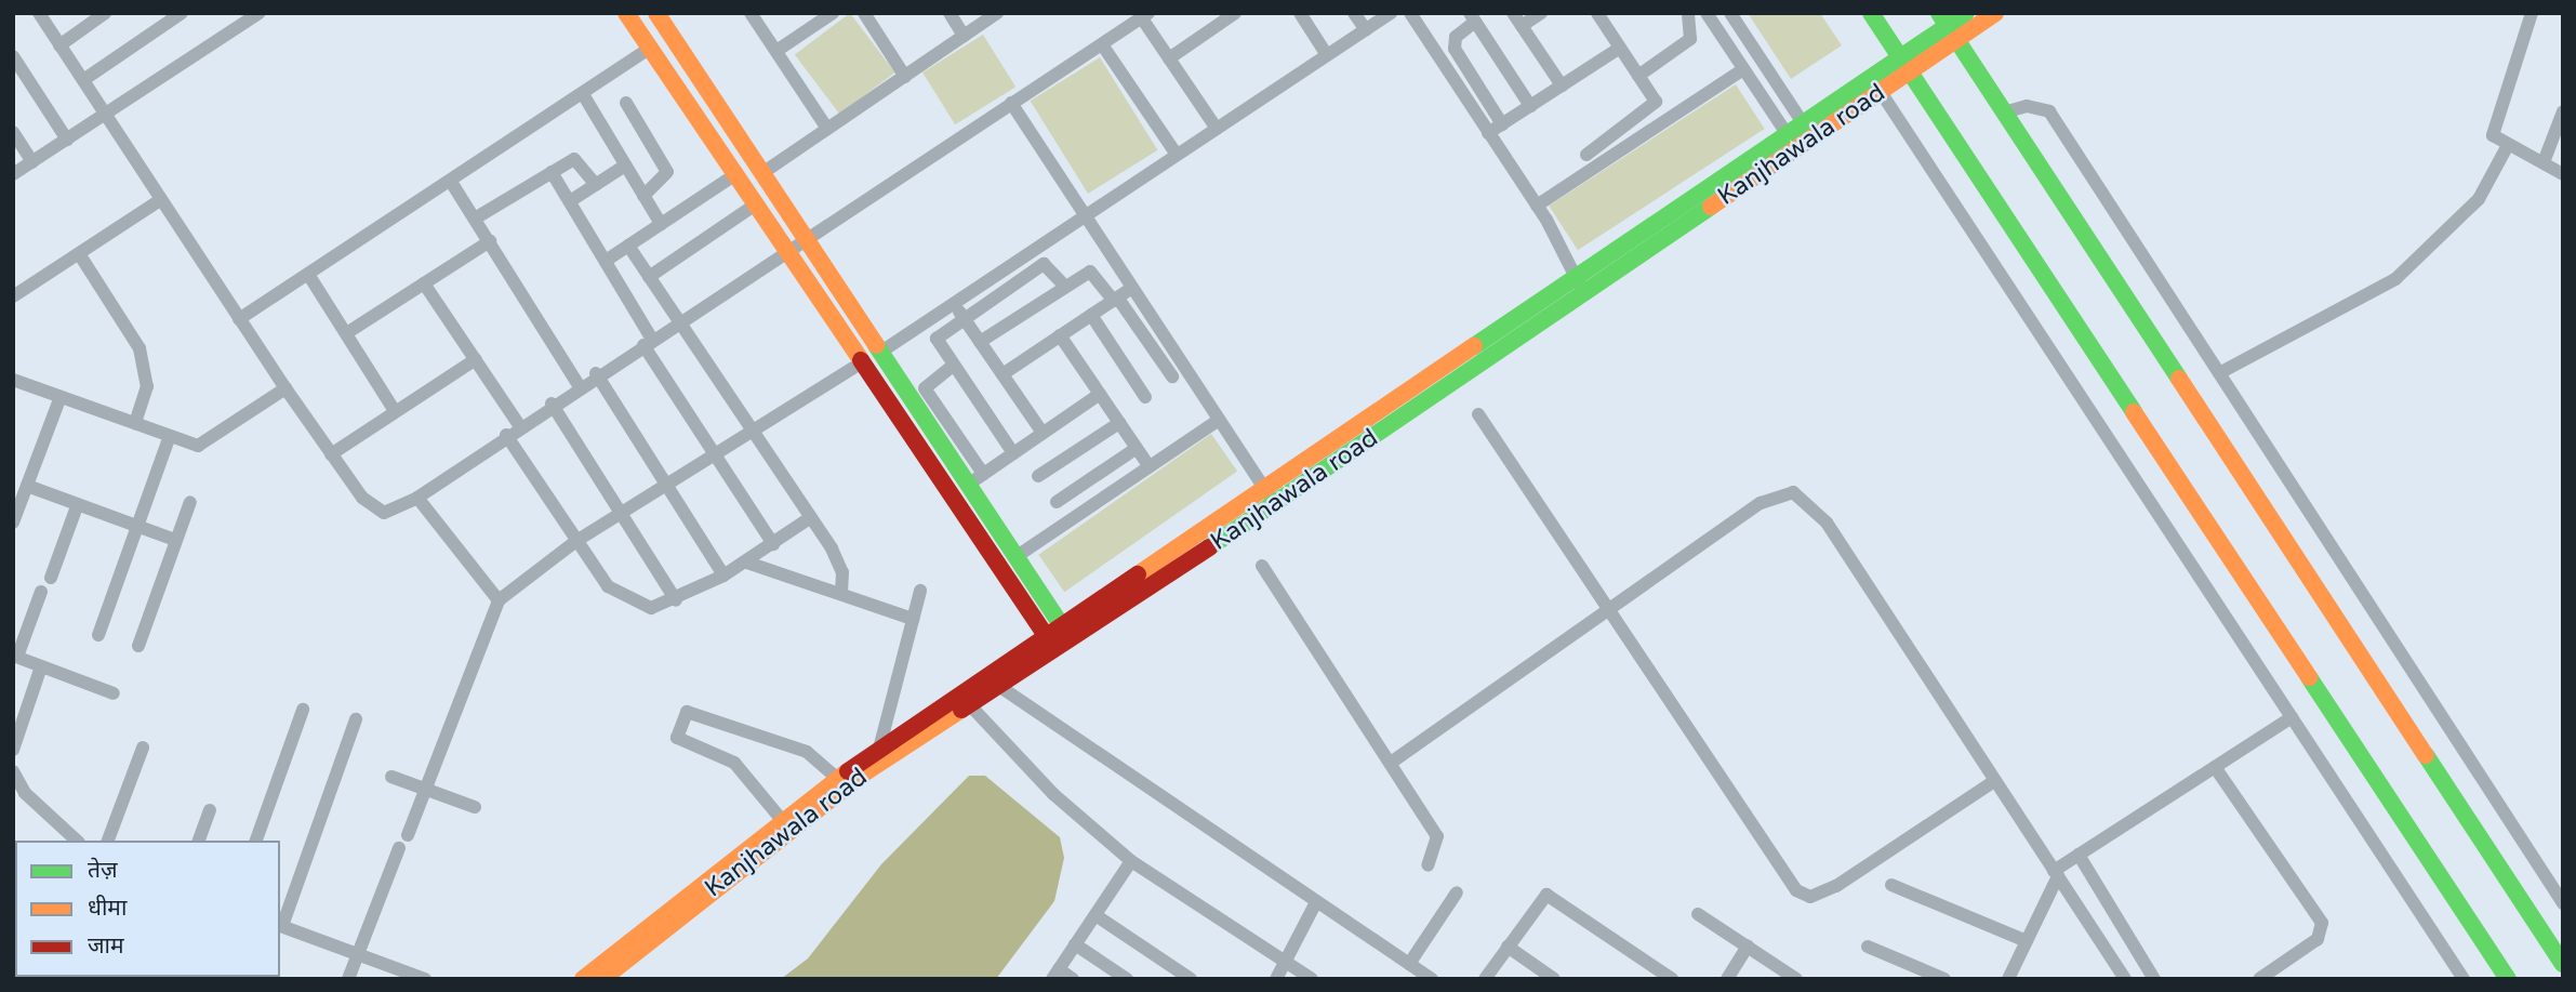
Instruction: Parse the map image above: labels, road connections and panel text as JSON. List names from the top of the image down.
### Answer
{
  "streets": {
    "street": ["Kanjhawala road"]
  },
  "legend": ["तेज़", "धीमा", "जाम"]
}
